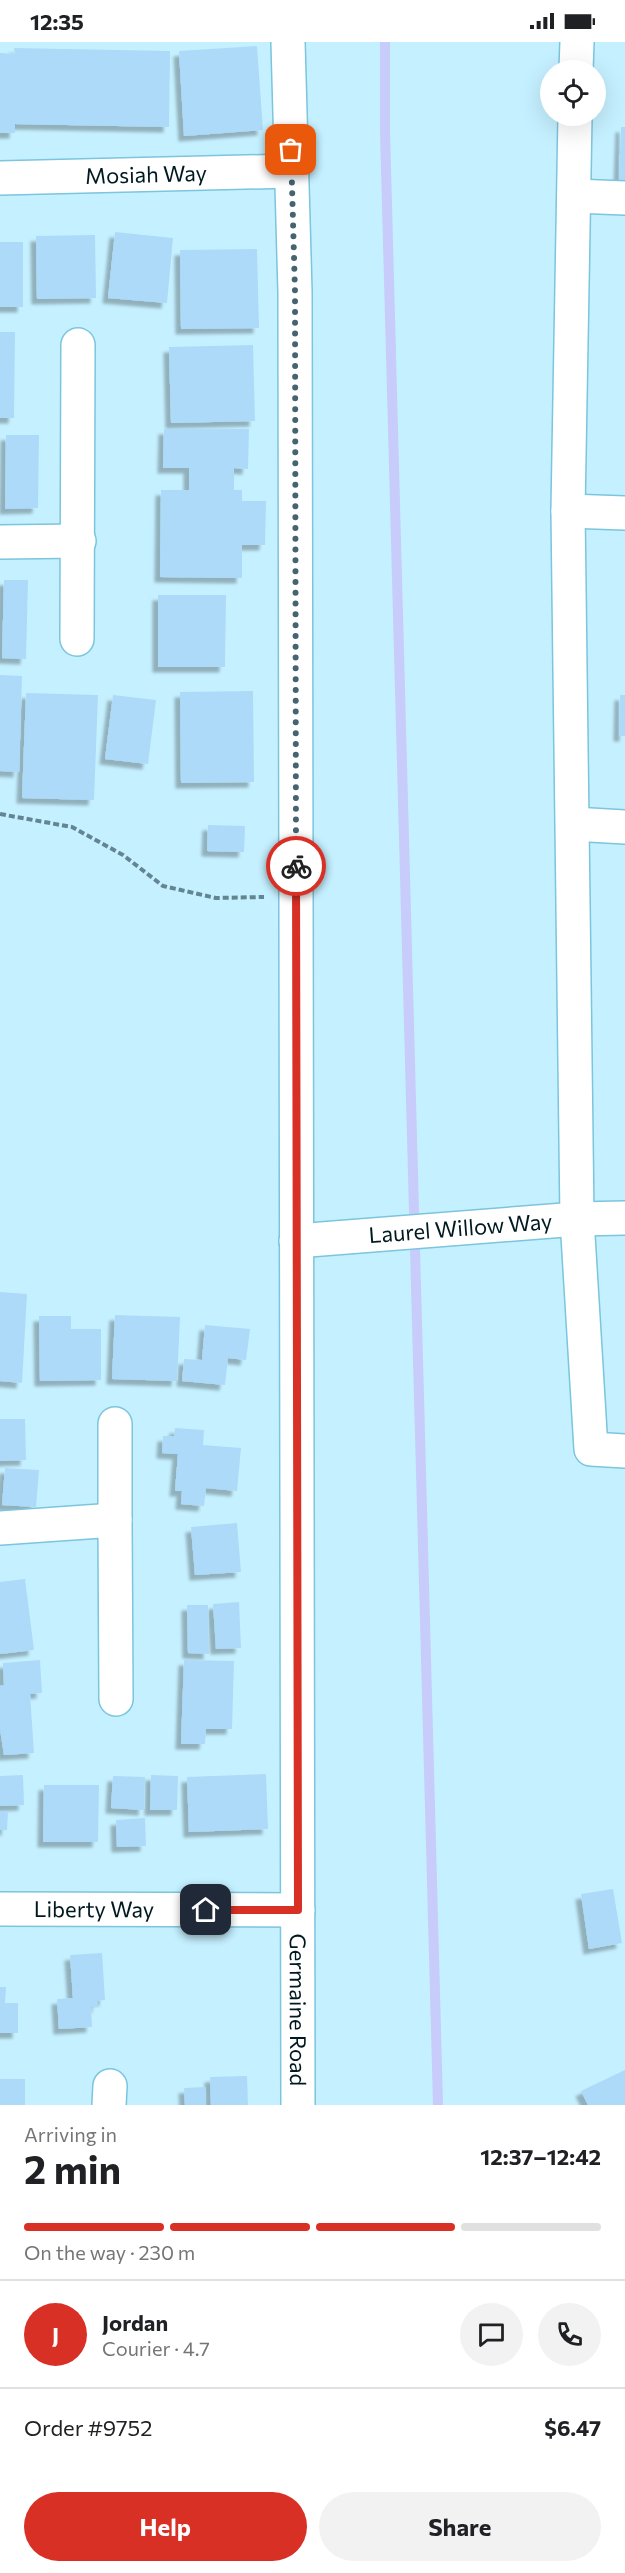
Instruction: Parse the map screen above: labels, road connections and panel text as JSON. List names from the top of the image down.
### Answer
{
  "streets": {
    "street": [
      "Mosiah Way",
      "Laurel Willow Way",
      "Liberty Way",
      "Germaine Road"
    ]
  },
  "crossings": [
    ["Mosiah Way", "Germaine Road"],
    ["Laurel Willow Way", "Germaine Road"],
    ["Liberty Way", "Germaine Road"]
  ],
  "page": {
    "status": "12:35",
    "heading": ["2 min", "Arriving in", "12:37–12:42"],
    "panel": [
      "Jordan",
      "Courier · 4.7",
      "Order #9752",
      "$6.47"
    ],
    "bar": "On the way · 230 m",
    "round": "J",
    "buttons": ["Help", "Share"]
  }
}
